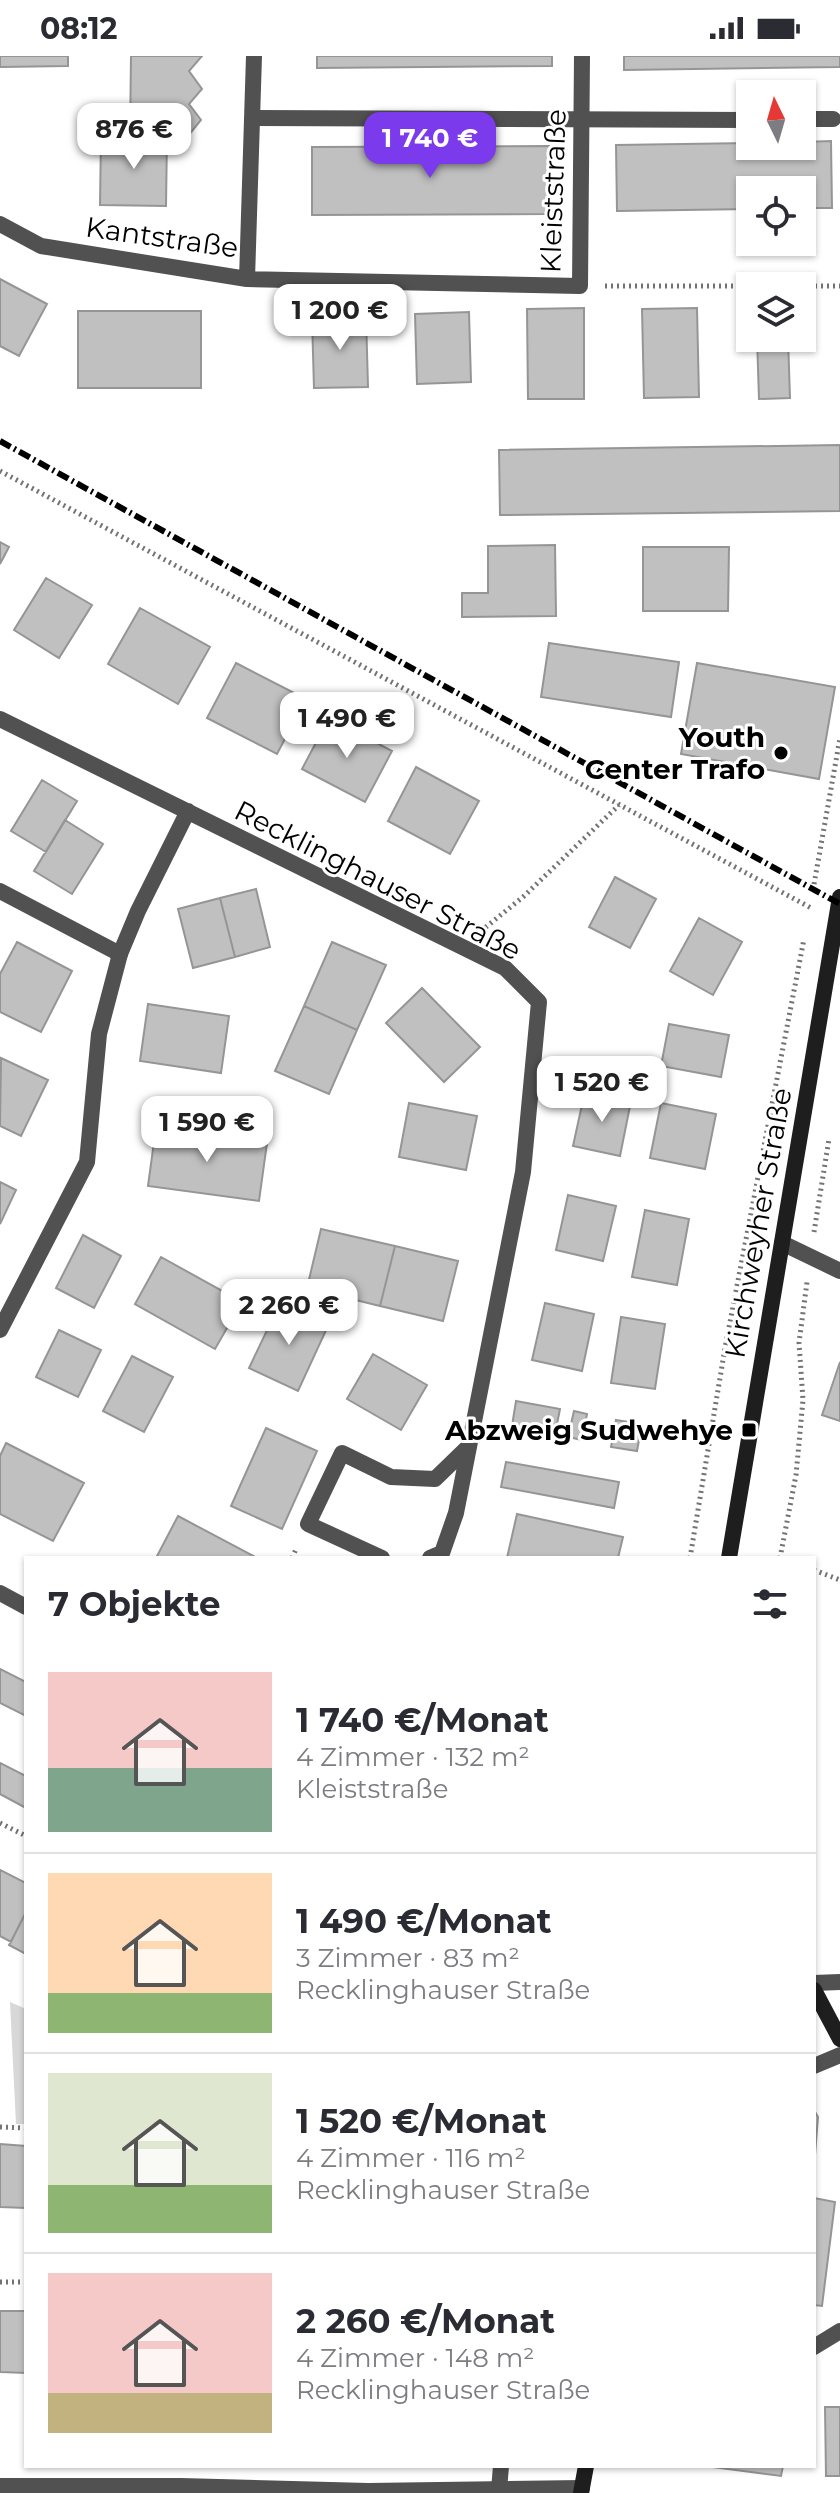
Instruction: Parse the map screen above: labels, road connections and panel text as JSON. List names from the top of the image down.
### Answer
{
  "streets": {
    "main road": ["Kirchweyher Straße"],
    "street": ["Kleiststraße", "Kantstraße", "Recklinghauser Straße"]
  },
  "crossings": [
    ["Kleiststraße", "Kantstraße"]
  ],
  "places": {
    "other": ["Youth Center Trafo"],
    "transit": ["Abzweig Sudwehye"]
  },
  "north": "top",
  "page": {
    "status": "08:12",
    "price": [
      "876 €",
      "1 740 €",
      "1 200 €",
      "1 490 €",
      "1 520 €",
      "1 590 €",
      "2 260 €"
    ],
    "heading": "7 Objekte",
    "list": [
      {
        "name": "1 740 €/Monat",
        "note": "4 Zimmer · 132 m² · Kleiststraße"
      },
      {
        "name": "1 490 €/Monat",
        "note": "3 Zimmer · 83 m² · Recklinghauser Straße"
      },
      {
        "name": "1 520 €/Monat",
        "note": "4 Zimmer · 116 m² · Recklinghauser Straße"
      },
      {
        "name": "2 260 €/Monat",
        "note": "4 Zimmer · 148 m² · Recklinghauser Straße"
      }
    ]
  }
}
